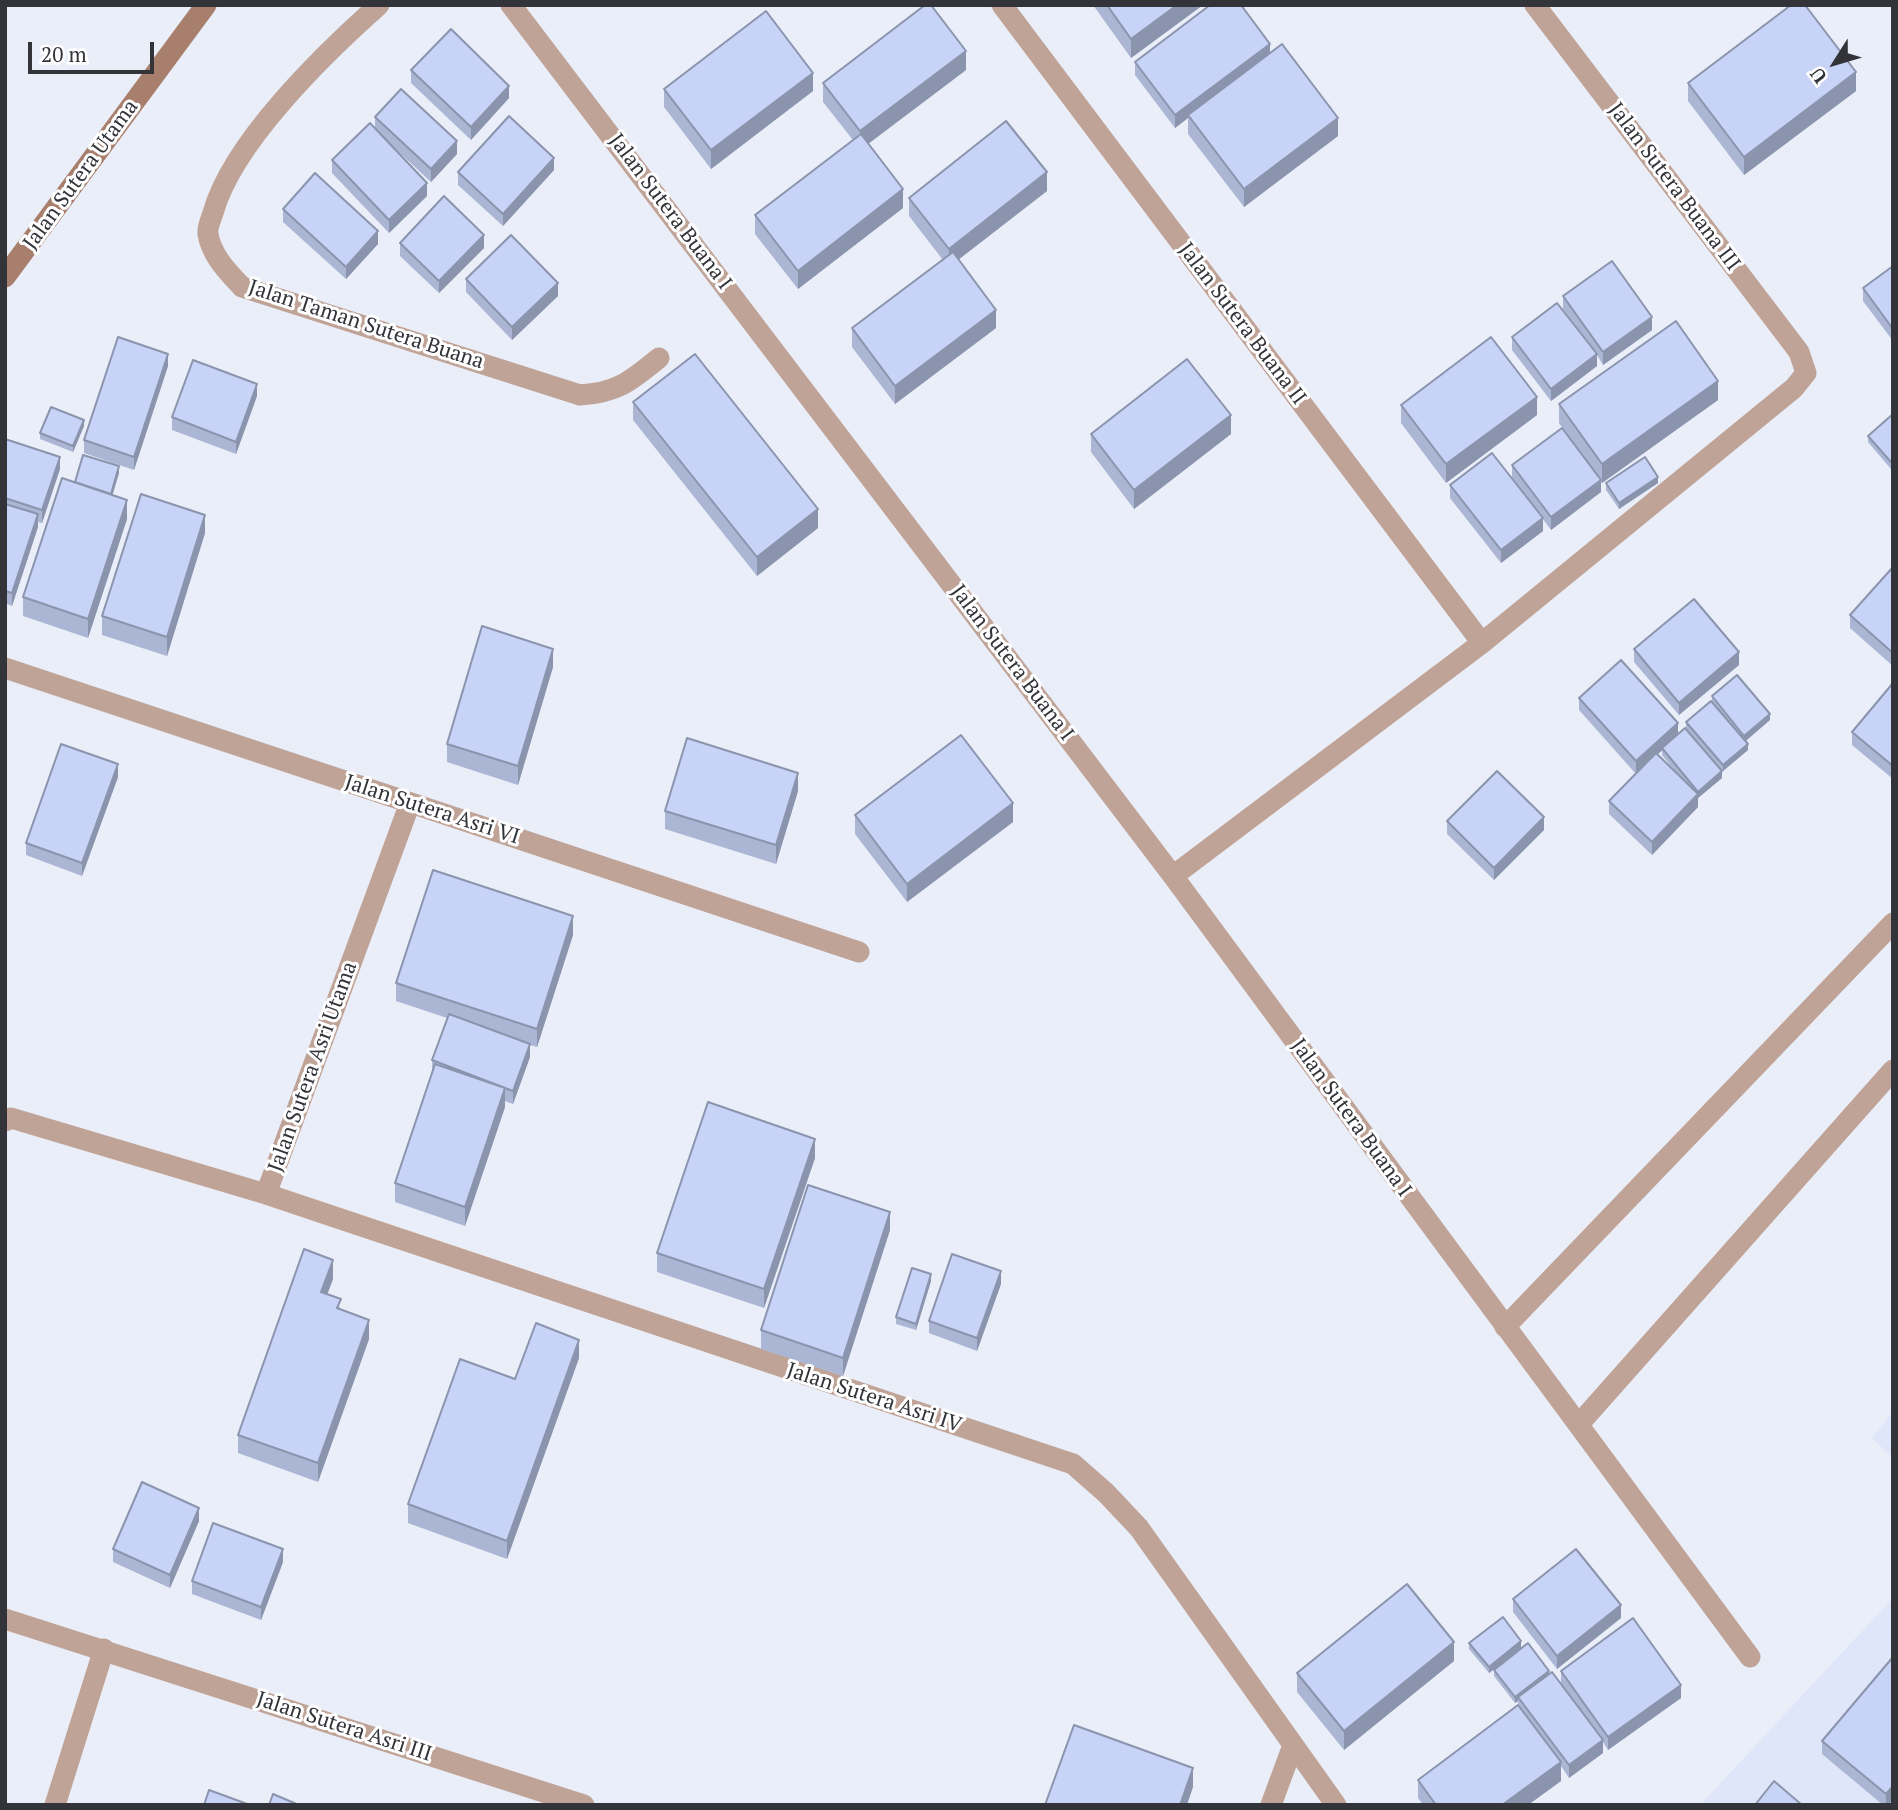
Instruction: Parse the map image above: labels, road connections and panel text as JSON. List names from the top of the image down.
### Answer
{
  "streets": {
    "street": [
      "Jalan Sutera Utama",
      "Jalan Sutera Buana III",
      "Jalan Sutera Buana I",
      "Jalan Sutera Buana II",
      "Jalan Taman Sutera Buana",
      "Jalan Sutera Asri VI",
      "Jalan Sutera Asri Utama",
      "Jalan Sutera Asri IV",
      "Jalan Sutera Asri III"
    ]
  },
  "crossings": [
    ["Jalan Sutera Buana III", "Jalan Sutera Buana II"],
    ["Jalan Sutera Asri VI", "Jalan Sutera Asri Utama"],
    ["Jalan Sutera Asri Utama", "Jalan Sutera Asri IV"]
  ],
  "scale_bar": "20 m",
  "north": "bottom left"
}
